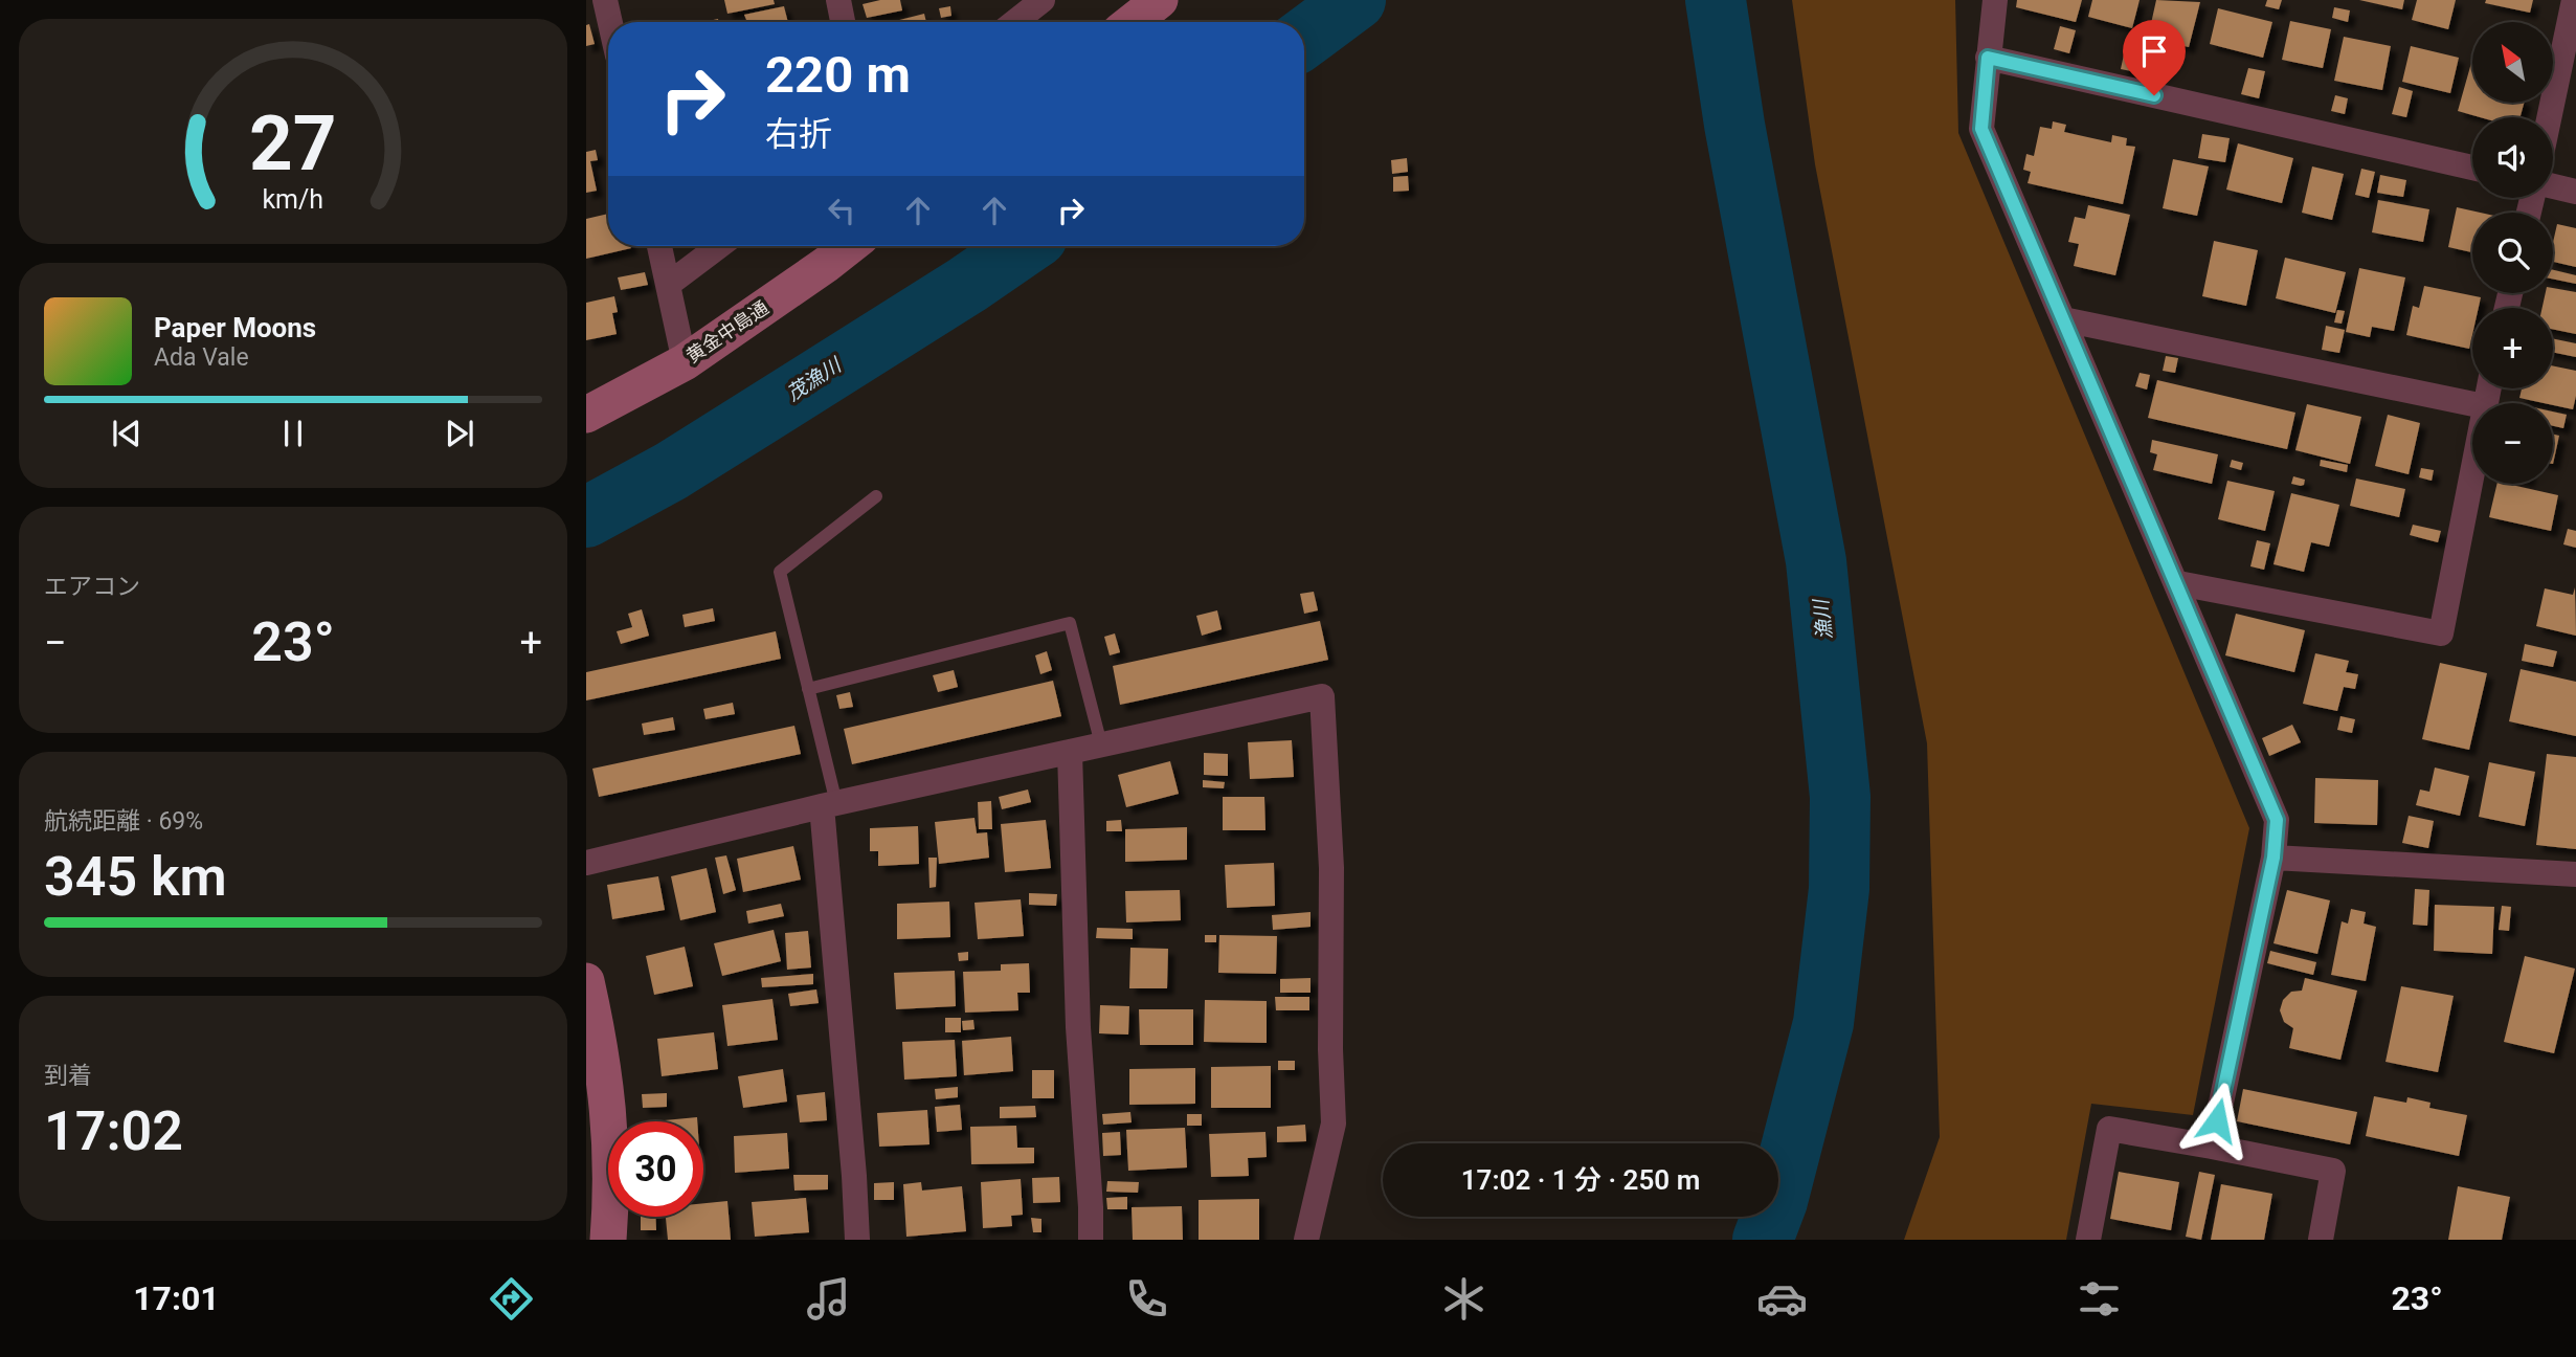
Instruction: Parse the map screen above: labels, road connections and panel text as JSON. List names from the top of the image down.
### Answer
{
  "streets": {
    "street": ["黄金中島通"]
  },
  "water": ["茂漁川", "漁川"],
  "north": "top left",
  "page": {
    "map_buttons": ["+", "−"],
    "turn": ["220 m", "右折"],
    "song": ["Paper Moons", "Ada Vale"],
    "tile": [
      "エアコン",
      ["航続距離 · 69%", "345 km"],
      ["到着", "17:02"]
    ],
    "heat": ["−", "23°", "+"],
    "limit": "30",
    "trip": "17:02 · 1 分 · 250 m",
    "tabs": ["17:01", "23°"],
    "gauge": ["27", "km/h"]
  }
}
